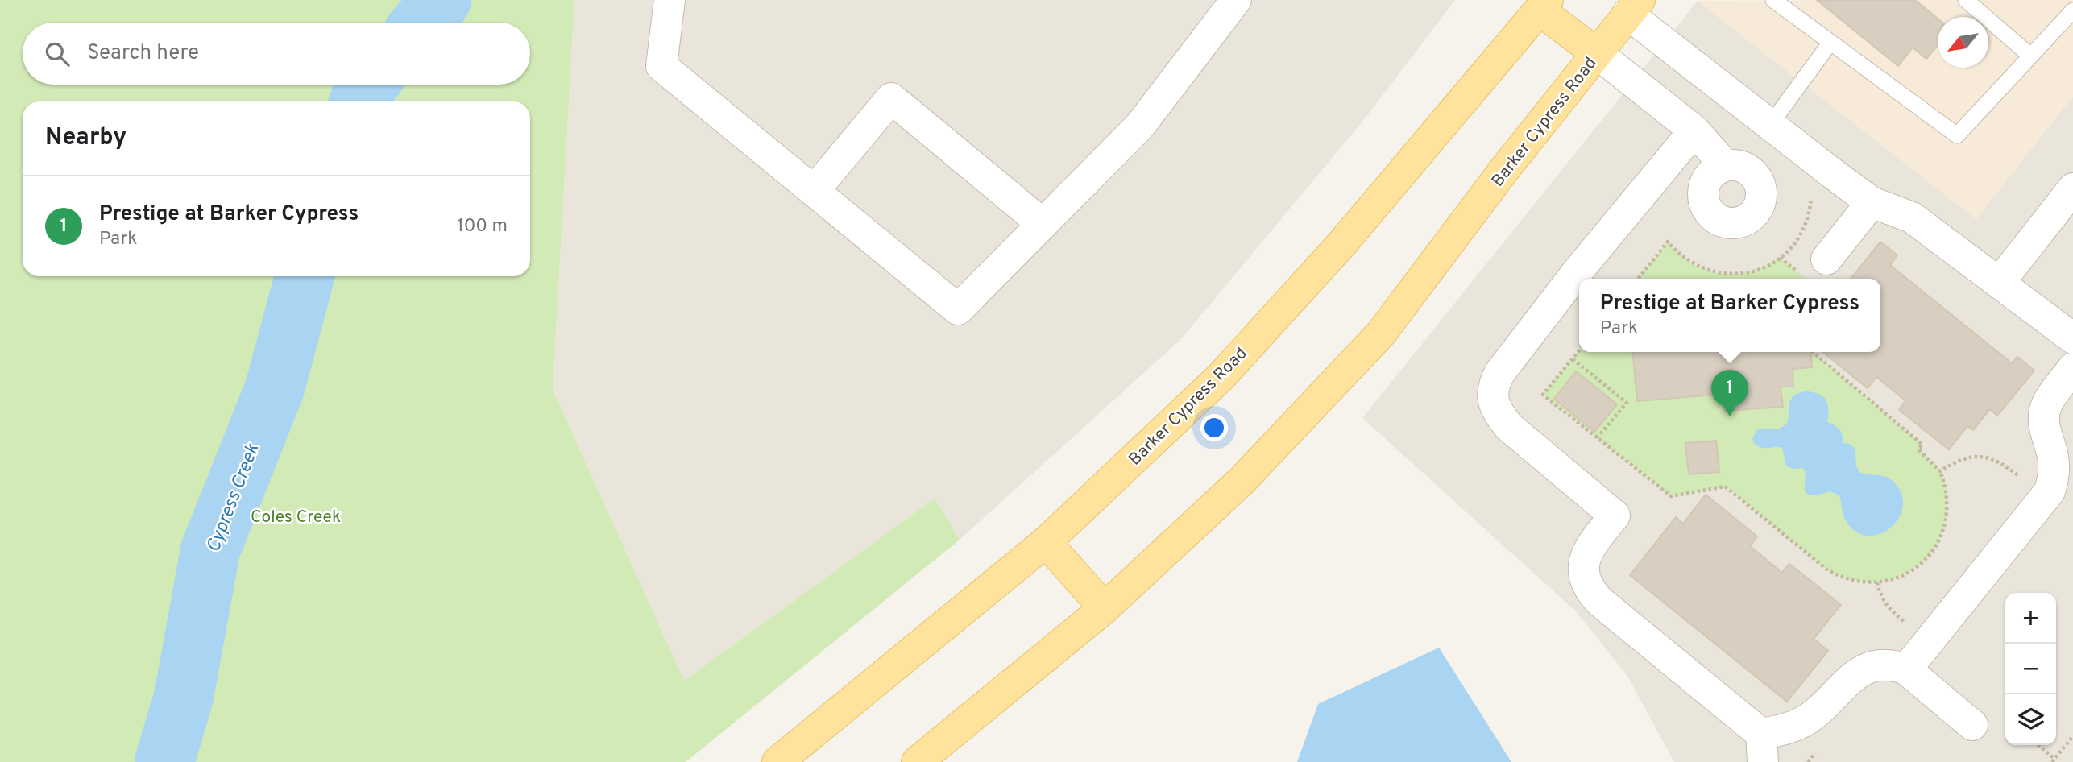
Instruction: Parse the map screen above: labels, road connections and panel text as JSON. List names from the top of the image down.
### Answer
{
  "streets": {
    "main road": ["Barker Cypress Road"]
  },
  "water": ["Cypress Creek"],
  "parks": ["Coles Creek"],
  "north": "bottom left",
  "page": {
    "search": "Search here",
    "heading": "Nearby",
    "list": [
      {
        "mark": "1",
        "name": "Prestige at Barker Cypress",
        "note": "Park",
        "value": "100 m"
      }
    ],
    "popup": ["Prestige at Barker Cypress", "Park"],
    "pins": "1",
    "map_buttons": ["+", "−"]
  }
}
